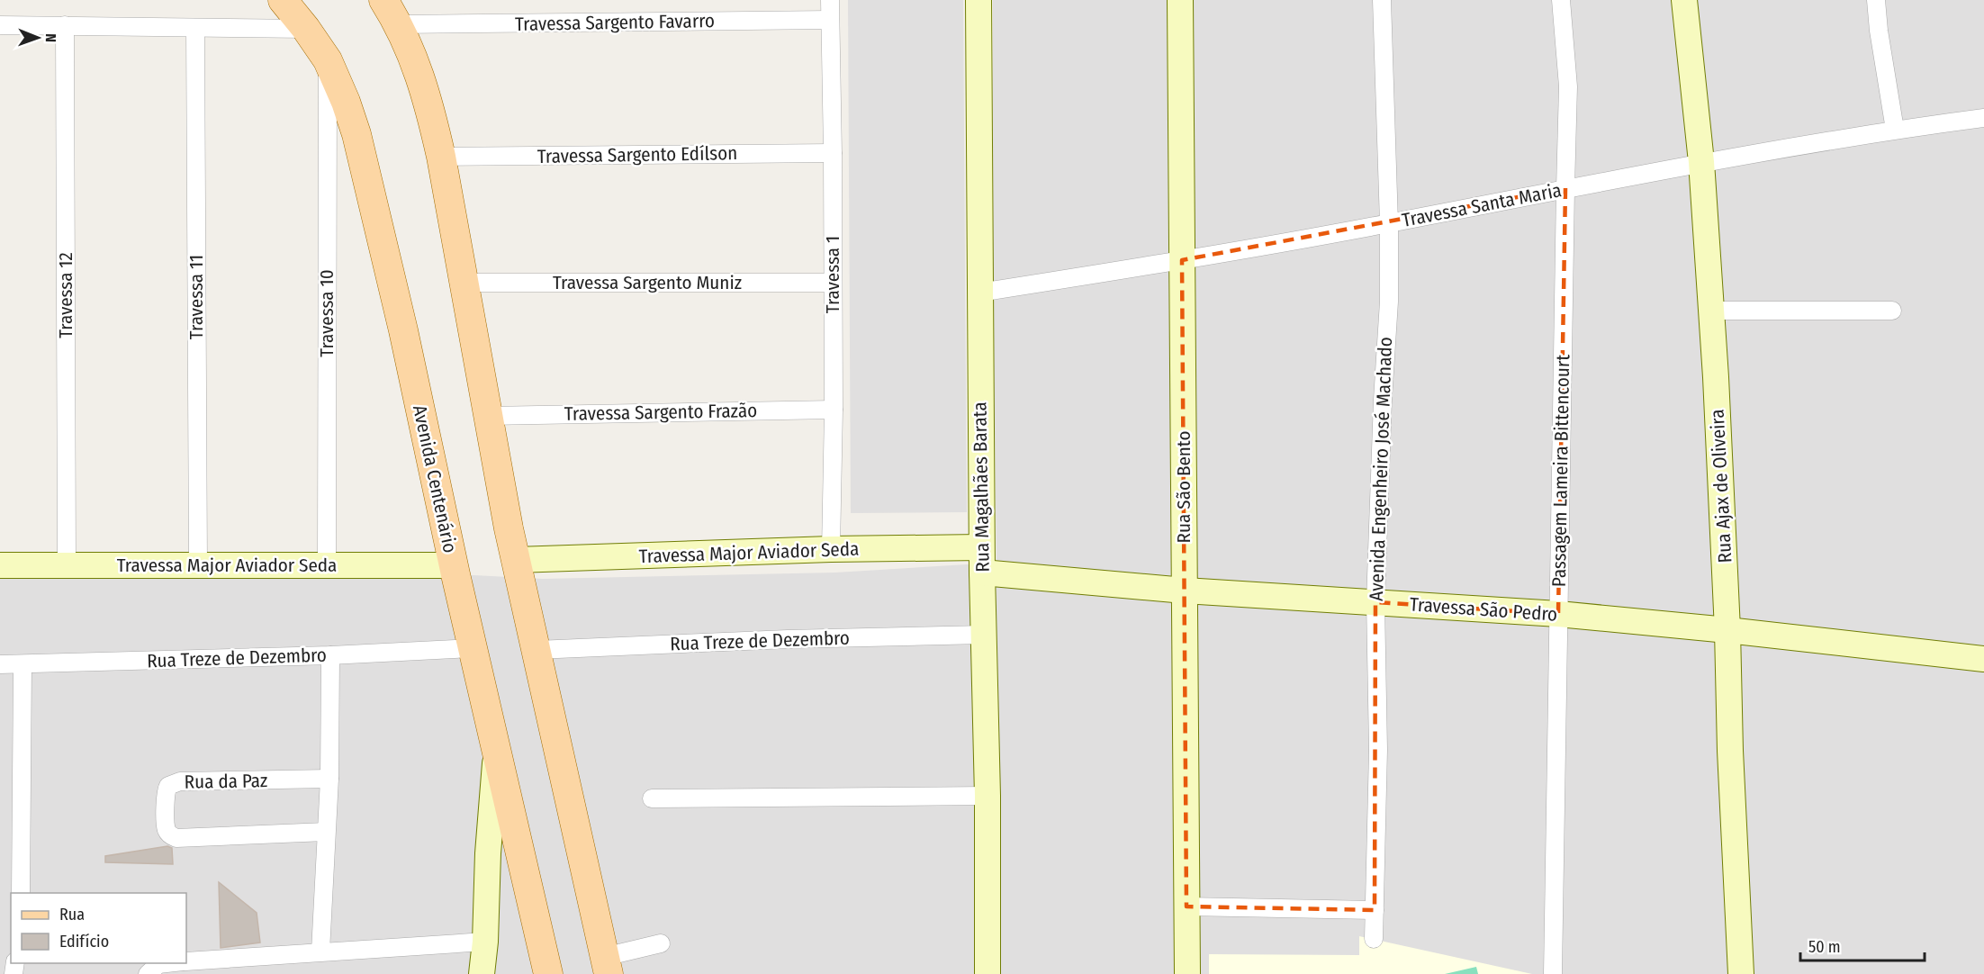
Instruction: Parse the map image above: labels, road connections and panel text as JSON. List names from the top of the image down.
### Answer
{
  "streets": {
    "main road": ["Avenida Centenário"],
    "street": [
      "Travessa Sargento Favarro",
      "Travessa Sargento Edílson",
      "Travessa Santa Maria",
      "Travessa 1",
      "Travessa Sargento Muniz",
      "Travessa 12",
      "Travessa 11",
      "Travessa 10",
      "Travessa Sargento Frazão",
      "Avenida Engenheiro José Machado",
      "Passagem Lameira Bittencourt",
      "Rua Ajax de Oliveira",
      "Rua Magalhães Barata",
      "Rua São Bento",
      "Travessa Major Aviador Seda",
      "Travessa São Pedro",
      "Rua Treze de Dezembro",
      "Rua da Paz"
    ]
  },
  "crossings": [
    ["Travessa Sargento Favarro", "Travessa 1"],
    ["Travessa Sargento Edílson", "Travessa 1"],
    ["Travessa Santa Maria", "Avenida Engenheiro José Machado"],
    ["Travessa Santa Maria", "Passagem Lameira Bittencourt"],
    ["Travessa Santa Maria", "Rua Ajax de Oliveira"],
    ["Travessa Santa Maria", "Rua Magalhães Barata"],
    ["Travessa Santa Maria", "Rua São Bento"],
    ["Travessa 1", "Travessa Sargento Muniz"],
    ["Travessa 1", "Travessa Sargento Frazão"],
    ["Travessa 1", "Travessa Major Aviador Seda"],
    ["Travessa 12", "Travessa Major Aviador Seda"],
    ["Travessa 11", "Travessa Major Aviador Seda"],
    ["Travessa 10", "Avenida Centenário"],
    ["Travessa 10", "Travessa Major Aviador Seda"],
    ["Avenida Engenheiro José Machado", "Travessa São Pedro"],
    ["Passagem Lameira Bittencourt", "Travessa São Pedro"],
    ["Avenida Centenário", "Travessa Major Aviador Seda"],
    ["Avenida Centenário", "Rua Treze de Dezembro"],
    ["Rua Ajax de Oliveira", "Travessa São Pedro"],
    ["Rua Magalhães Barata", "Travessa Major Aviador Seda"],
    ["Rua Magalhães Barata", "Travessa São Pedro"],
    ["Rua Magalhães Barata", "Rua Treze de Dezembro"],
    ["Rua São Bento", "Travessa São Pedro"],
    ["Travessa Major Aviador Seda", "Travessa São Pedro"]
  ],
  "legend": ["Rua", "Edifício"],
  "scale_bar": "50 m",
  "north": "right"
}
